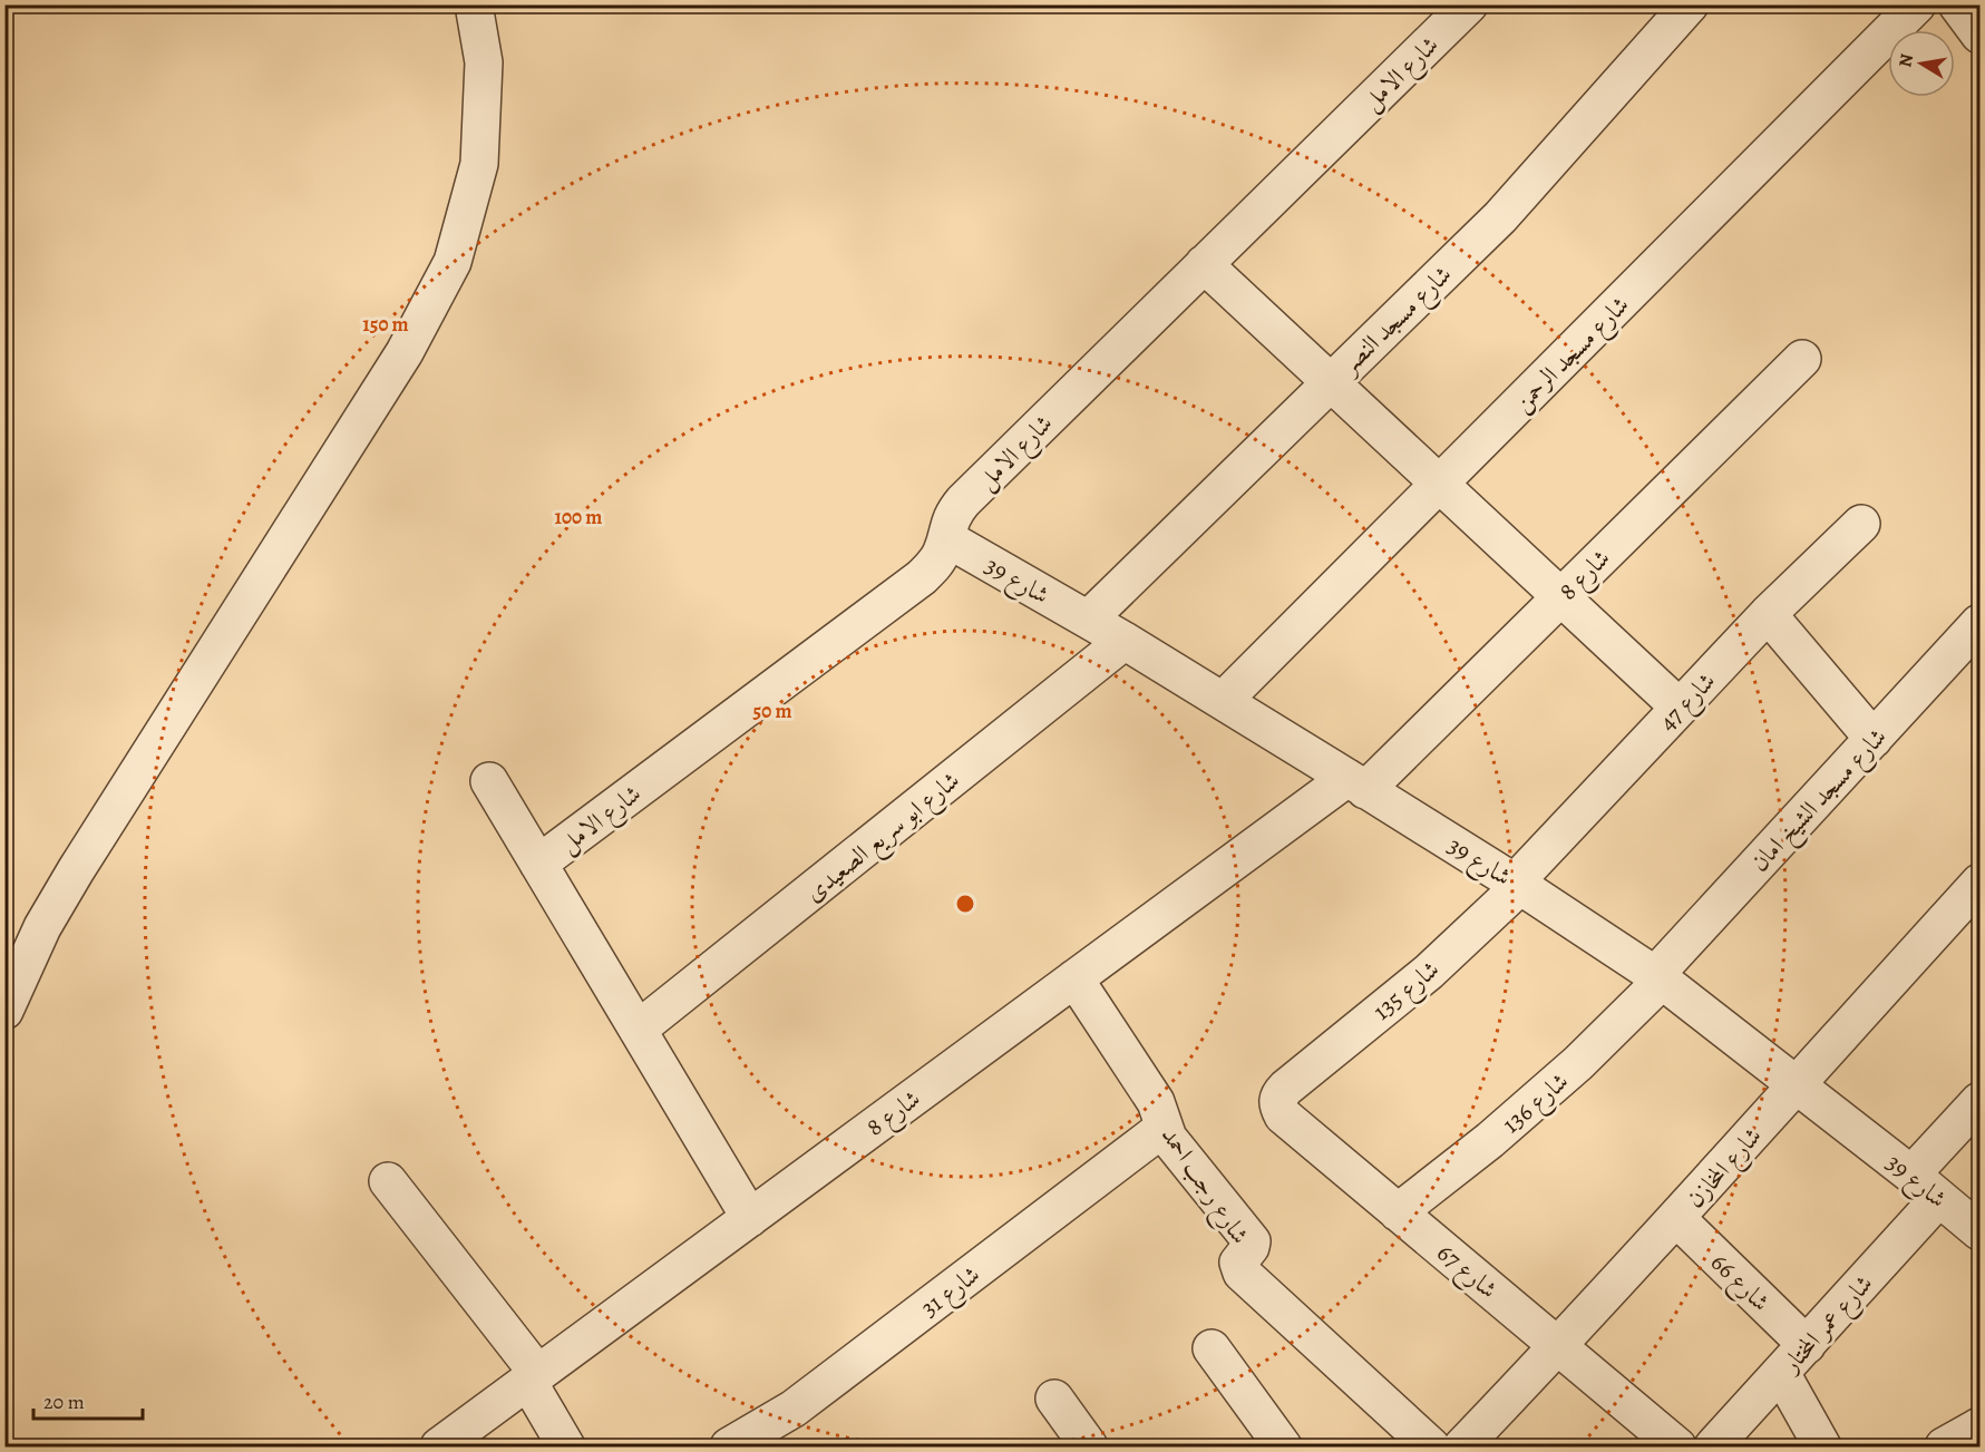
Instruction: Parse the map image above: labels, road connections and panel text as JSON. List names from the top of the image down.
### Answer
{
  "streets": {
    "street": [
      "شارع الامل",
      "شارع مسجد النصر",
      "شارع مسجد الرحمن",
      "شارع 8",
      "شارع 39",
      "شارع 47",
      "شارع مسجد الشيخ امان",
      "شارع ابو سريع الصعيدى",
      "شارع 135",
      "شارع 136",
      "شارع المخازن",
      "شارع رجب احمد",
      "شارع 67",
      "شارع 66",
      "شارع 31",
      "شارع عمر المختار"
    ]
  },
  "crossings": [
    ["شارع الامل", "شارع 39"],
    ["شارع مسجد النصر", "شارع 39"],
    ["شارع مسجد الرحمن", "شارع 39"],
    ["شارع 8", "شارع 39"],
    ["شارع 8", "شارع رجب احمد"],
    ["شارع 39", "شارع 47"],
    ["شارع 39", "شارع مسجد الشيخ امان"],
    ["شارع 39", "شارع ابو سريع الصعيدى"],
    ["شارع 39", "شارع 135"],
    ["شارع 39", "شارع 136"],
    ["شارع 39", "شارع المخازن"],
    ["شارع 39", "شارع عمر المختار"],
    ["شارع 47", "شارع 135"],
    ["شارع مسجد الشيخ امان", "شارع 136"],
    ["شارع 135", "شارع 67"],
    ["شارع 136", "شارع 67"],
    ["شارع المخازن", "شارع 67"],
    ["شارع المخازن", "شارع 66"],
    ["شارع رجب احمد", "شارع 31"],
    ["شارع 66", "شارع عمر المختار"]
  ],
  "scale_bar": "20 m",
  "north": "left",
  "rings": ["150 m", "100 m", "50 m"]
}
